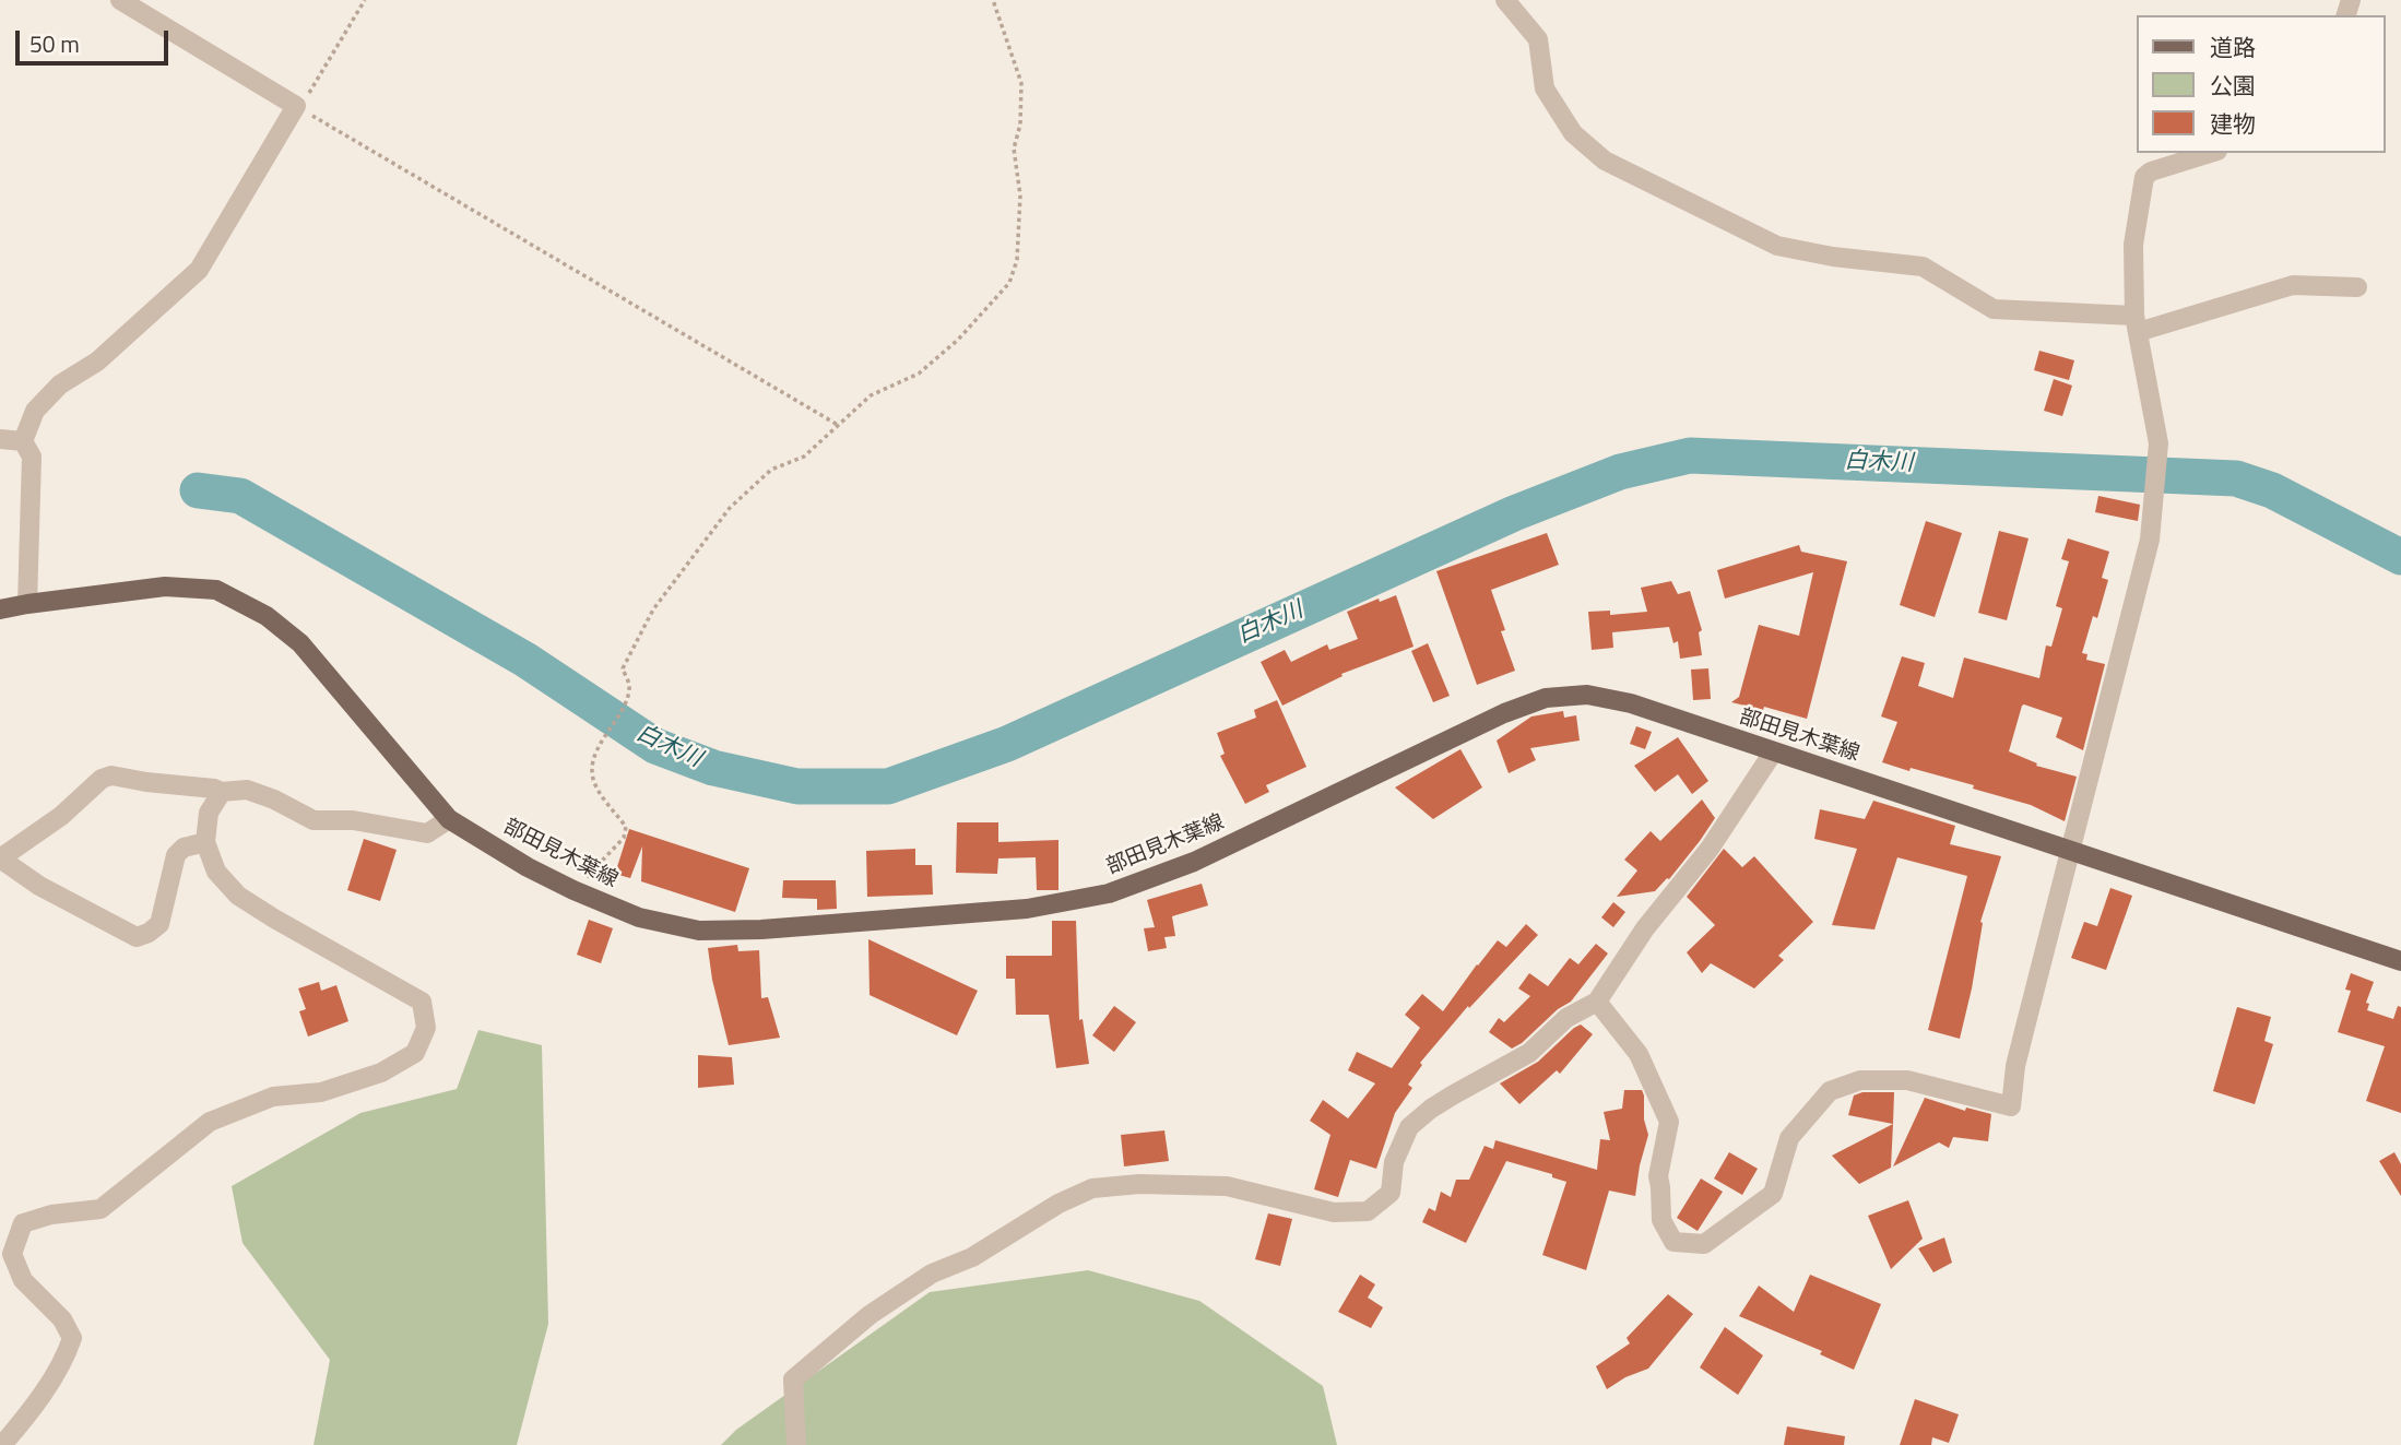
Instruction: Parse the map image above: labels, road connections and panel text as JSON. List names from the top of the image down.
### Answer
{
  "streets": {
    "main road": ["部田見木葉線"]
  },
  "water": ["白木川"],
  "legend": ["道路", "公園", "建物"],
  "scale_bar": "50 m"
}
